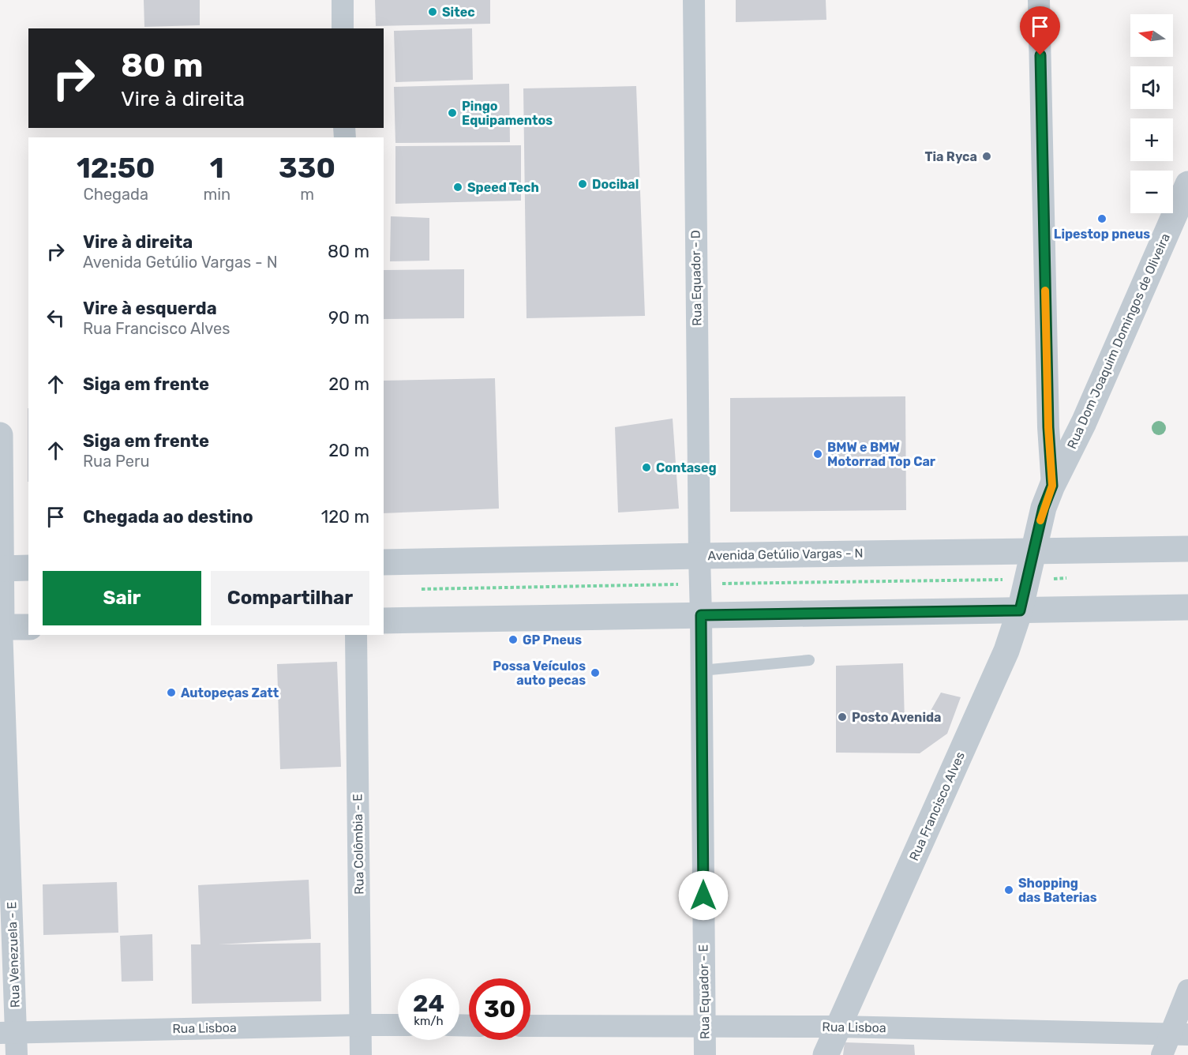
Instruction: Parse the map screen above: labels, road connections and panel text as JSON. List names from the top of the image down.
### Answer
{
  "streets": {
    "street": [
      "Rua Equador - D",
      "Rua Dom Joaquim Domingos de Oliveira",
      "Avenida Getúlio Vargas - N",
      "Rua Francisco Alves",
      "Rua Colômbia - E",
      "Rua Venezuela - E",
      "Rua Equador - E",
      "Rua Lisboa"
    ]
  },
  "crossings": [
    ["Rua Equador - D", "Avenida Getúlio Vargas - N"],
    ["Rua Equador - D", "Rua Equador - E"],
    ["Rua Dom Joaquim Domingos de Oliveira", "Avenida Getúlio Vargas - N"],
    ["Rua Dom Joaquim Domingos de Oliveira", "Rua Francisco Alves"],
    ["Avenida Getúlio Vargas - N", "Rua Francisco Alves"],
    ["Rua Francisco Alves", "Rua Lisboa"],
    ["Rua Colômbia - E", "Rua Lisboa"],
    ["Rua Venezuela - E", "Rua Lisboa"],
    ["Rua Equador - E", "Rua Lisboa"]
  ],
  "places": [
    "Sitec",
    "Pingo Equipamentos",
    "Tia Ryca",
    "Docibal",
    "Speed Tech",
    "Lipestop pneus",
    "BMW e BMW Motorrad Top Car",
    "Contaseg",
    "GP Pneus",
    "Possa Veículos auto pecas",
    "Autopeças Zatt",
    "Posto Avenida",
    "Shopping das Baterias"
  ],
  "north": "left",
  "page": {
    "map_buttons": ["+", "−"],
    "turn": ["80 m", "Vire à direita"],
    "eta": [
      "12:50",
      "Chegada",
      "1",
      "min",
      "330",
      "m"
    ],
    "list": [
      {
        "name": "Vire à direita",
        "note": "Avenida Getúlio Vargas - N",
        "value": "80 m"
      },
      {
        "name": "Vire à esquerda",
        "note": "Rua Francisco Alves",
        "value": "90 m"
      },
      {
        "name": "Siga em frente",
        "value": "20 m"
      },
      {
        "name": "Siga em frente",
        "note": "Rua Peru",
        "value": "20 m"
      },
      {
        "name": "Chegada ao destino",
        "value": "120 m"
      }
    ],
    "buttons": ["Sair", "Compartilhar"],
    "speed": "24 km/h",
    "limit": "30"
  }
}
